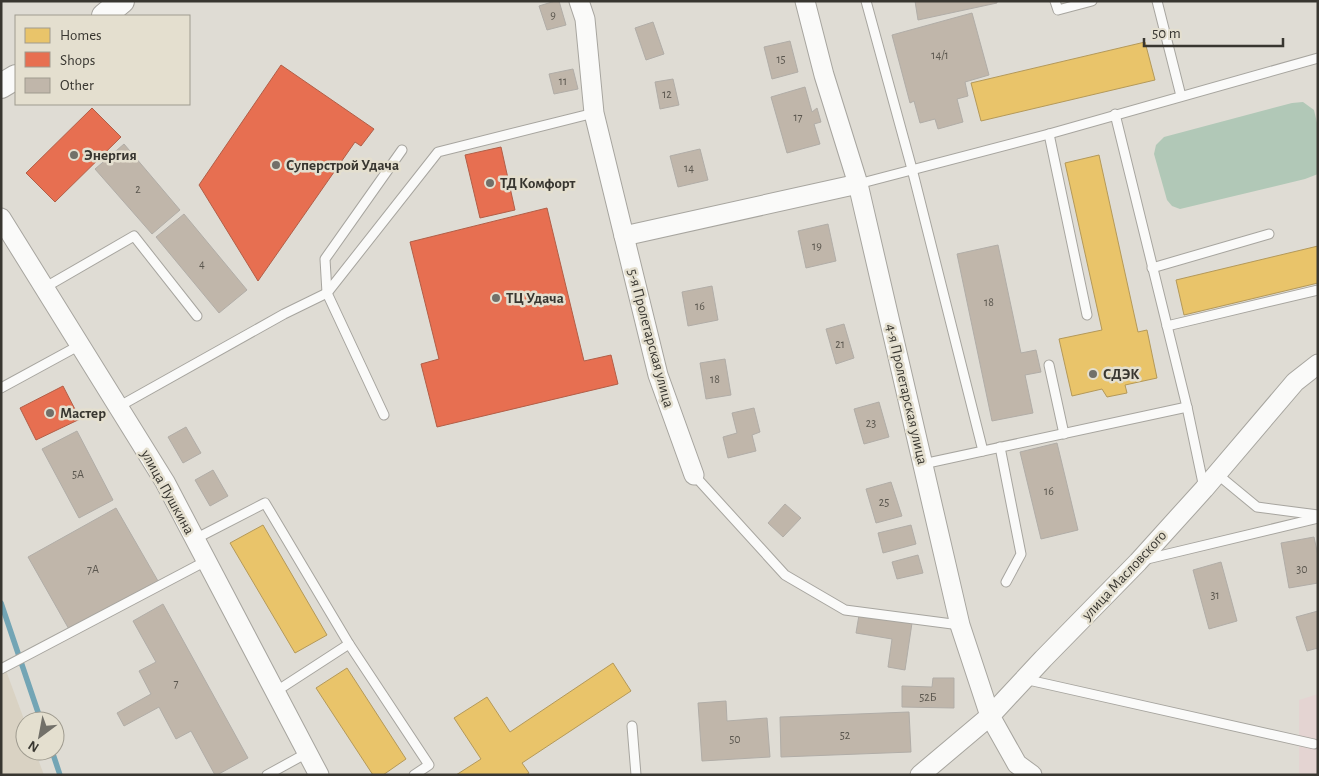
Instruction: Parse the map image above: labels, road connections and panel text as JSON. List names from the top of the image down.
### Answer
{
  "streets": {
    "street": [
      "5-я Пролетарская улица",
      "4-я Пролетарская улица",
      "улица Пушкина",
      "улица Масловского"
    ]
  },
  "crossings": [
    ["5-я Пролетарская улица", "4-я Пролетарская улица"],
    ["4-я Пролетарская улица", "улица Масловского"]
  ],
  "places": [
    "Энергия",
    "Суперстрой Удача",
    "ТД Комфорт",
    "ТЦ Удача",
    "СДЭК",
    "Мастер"
  ],
  "house_numbers": [
    "9",
    "14/1",
    "15",
    "11",
    "12",
    "17",
    "14",
    "2",
    "19",
    "4",
    "18",
    "16",
    "21",
    "18",
    "23",
    "5А",
    "16",
    "25",
    "7А",
    "30",
    "31",
    "7",
    "52Б",
    "52",
    "50"
  ],
  "legend": ["Homes", "Shops", "Other"],
  "scale_bar": "50 m",
  "north": "bottom left"
}
